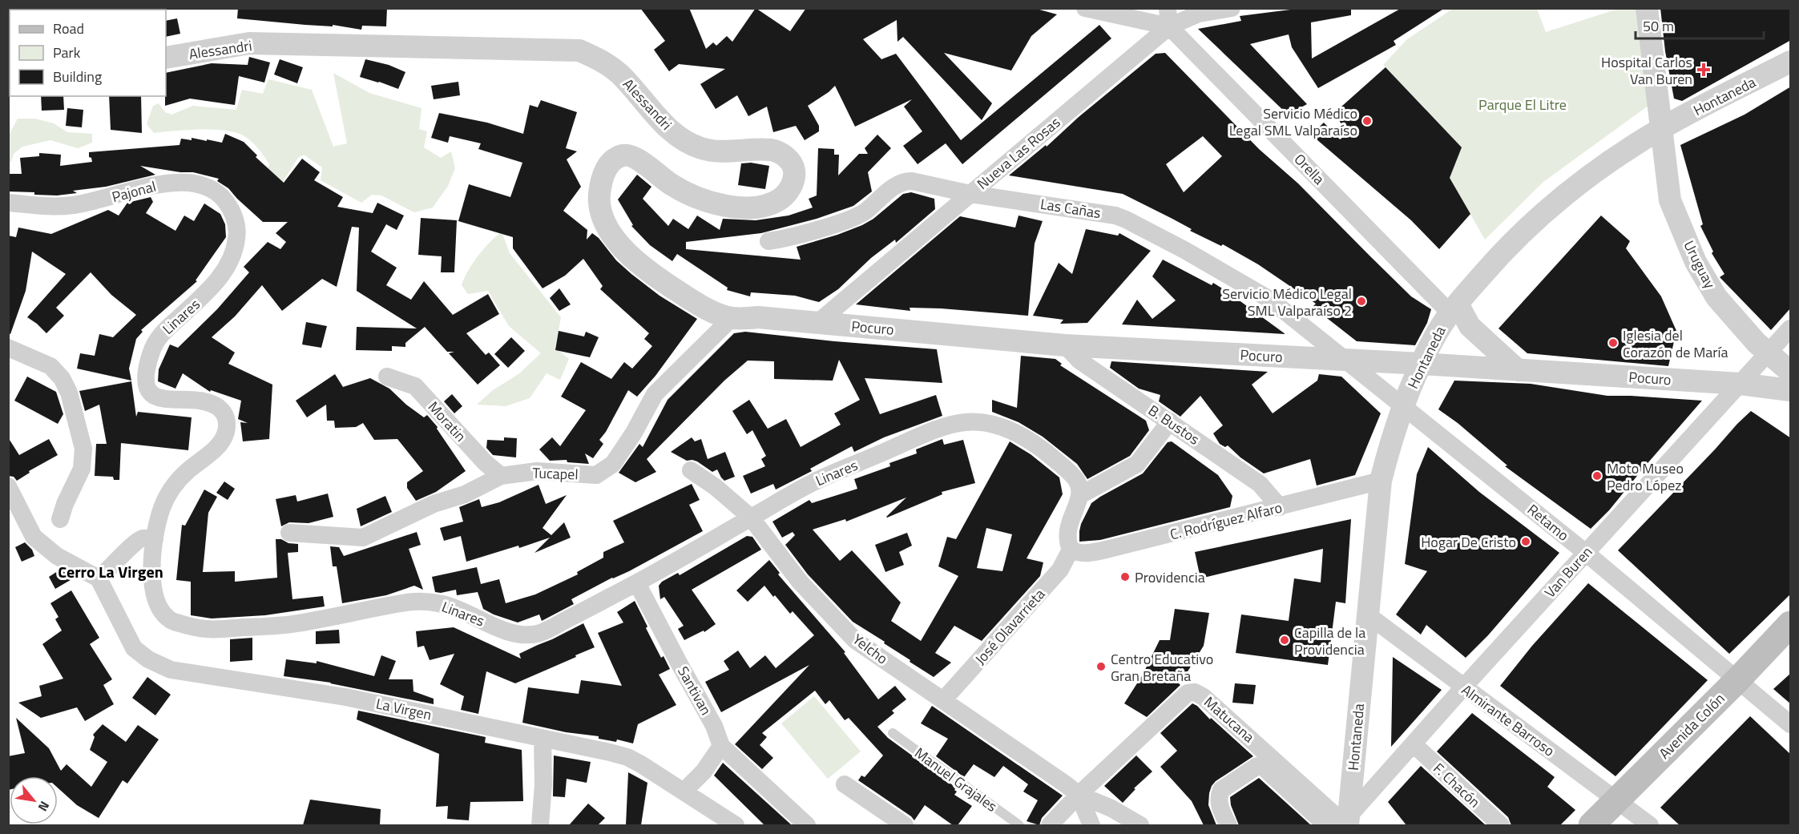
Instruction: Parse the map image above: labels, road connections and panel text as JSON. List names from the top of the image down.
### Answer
{
  "streets": {
    "main road": ["Avenida Colón"],
    "street": [
      "Alessandri",
      "Hontaneda",
      "Nueva Las Rosas",
      "Orella",
      "Pajonal",
      "Las Cañas",
      "Uruguay",
      "Linares",
      "Pocuro",
      "Moratin",
      "B. Bustos",
      "Tucapel",
      "C. Rodríguez Alfaro",
      "Retamo",
      "Van Buren",
      "José Olavarrieta",
      "Yelcho",
      "Santivan",
      "La Virgen",
      "Matucana",
      "Almirante Barroso",
      "F. Chacón"
    ],
    "lane": ["Manuel Grajales"]
  },
  "crossings": [
    ["Alessandri", "Pocuro"],
    ["Alessandri", "Tucapel"],
    ["Hontaneda", "Orella"],
    ["Hontaneda", "Uruguay"],
    ["Hontaneda", "Pocuro"],
    ["Hontaneda", "C. Rodríguez Alfaro"],
    ["Hontaneda", "Retamo"],
    ["Hontaneda", "Van Buren"],
    ["Hontaneda", "Matucana"],
    ["Hontaneda", "Almirante Barroso"],
    ["Nueva Las Rosas", "Orella"],
    ["Nueva Las Rosas", "Las Cañas"],
    ["Nueva Las Rosas", "Pocuro"],
    ["Pajonal", "Linares"],
    ["Las Cañas", "Pocuro"],
    ["Las Cañas", "Retamo"],
    ["Uruguay", "Van Buren"],
    ["Linares", "Yelcho"],
    ["Linares", "Santivan"],
    ["Pocuro", "B. Bustos"],
    ["Pocuro", "Tucapel"],
    ["Pocuro", "Retamo"],
    ["Pocuro", "Van Buren"],
    ["Moratin", "Tucapel"],
    ["B. Bustos", "C. Rodríguez Alfaro"],
    ["C. Rodríguez Alfaro", "José Olavarrieta"],
    ["Retamo", "Van Buren"],
    ["Retamo", "Avenida Colón"],
    ["Van Buren", "Matucana"],
    ["Van Buren", "Almirante Barroso"],
    ["Van Buren", "F. Chacón"],
    ["José Olavarrieta", "Yelcho"],
    ["Yelcho", "Matucana"],
    ["Almirante Barroso", "Avenida Colón"]
  ],
  "districts": ["Cerro La Virgen"],
  "parks": ["Parque El Litre"],
  "places": {
    "health": ["Hospital Carlos Van Buren"],
    "other": [
      "Servicio Médico Legal SML Valparaíso",
      "Servicio Médico Legal SML Valparaíso 2",
      "Iglesia del Corazón de María",
      "Moto Museo Pedro López",
      "Hogar De Cristo",
      "Providencia",
      "Capilla de la Providencia",
      "Centro Educativo Gran Bretaña"
    ]
  },
  "legend": ["Road", "Park", "Building"],
  "scale_bar": "50 m",
  "north": "bottom right"
}
